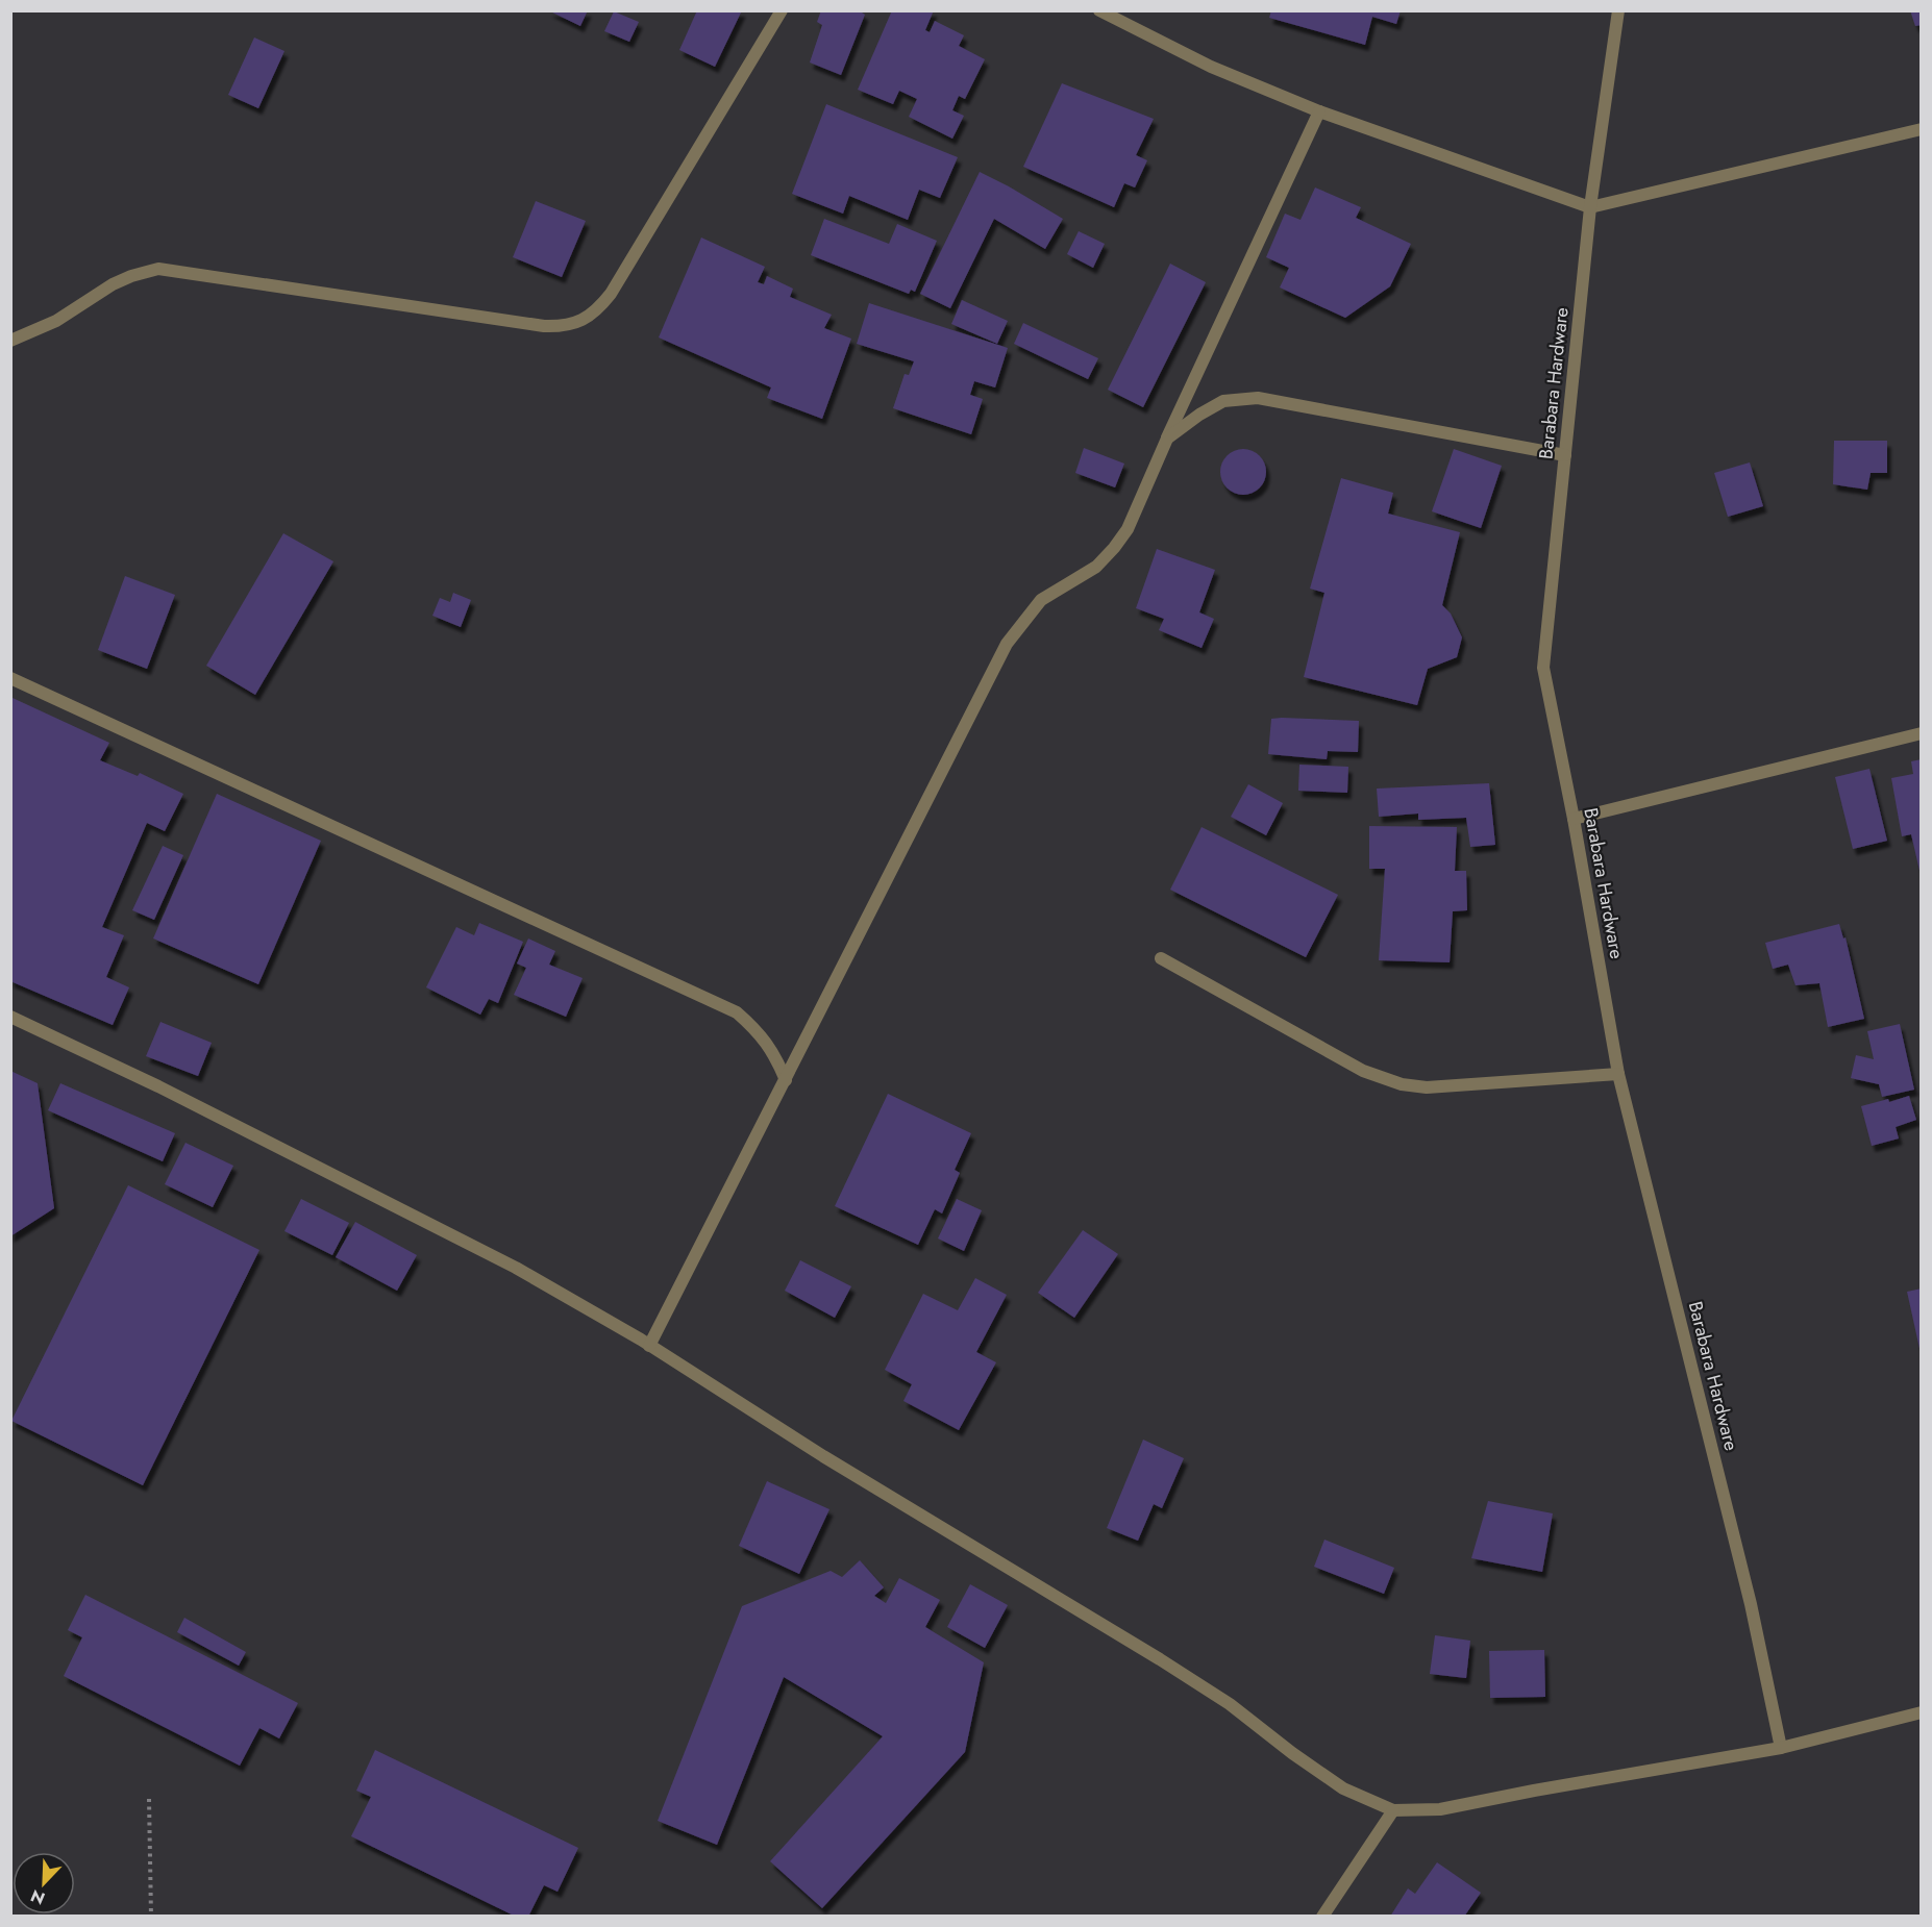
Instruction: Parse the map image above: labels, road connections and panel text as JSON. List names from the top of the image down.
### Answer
{
  "streets": {
    "street": ["Barabara Hardware"]
  },
  "north": "bottom left"
}
